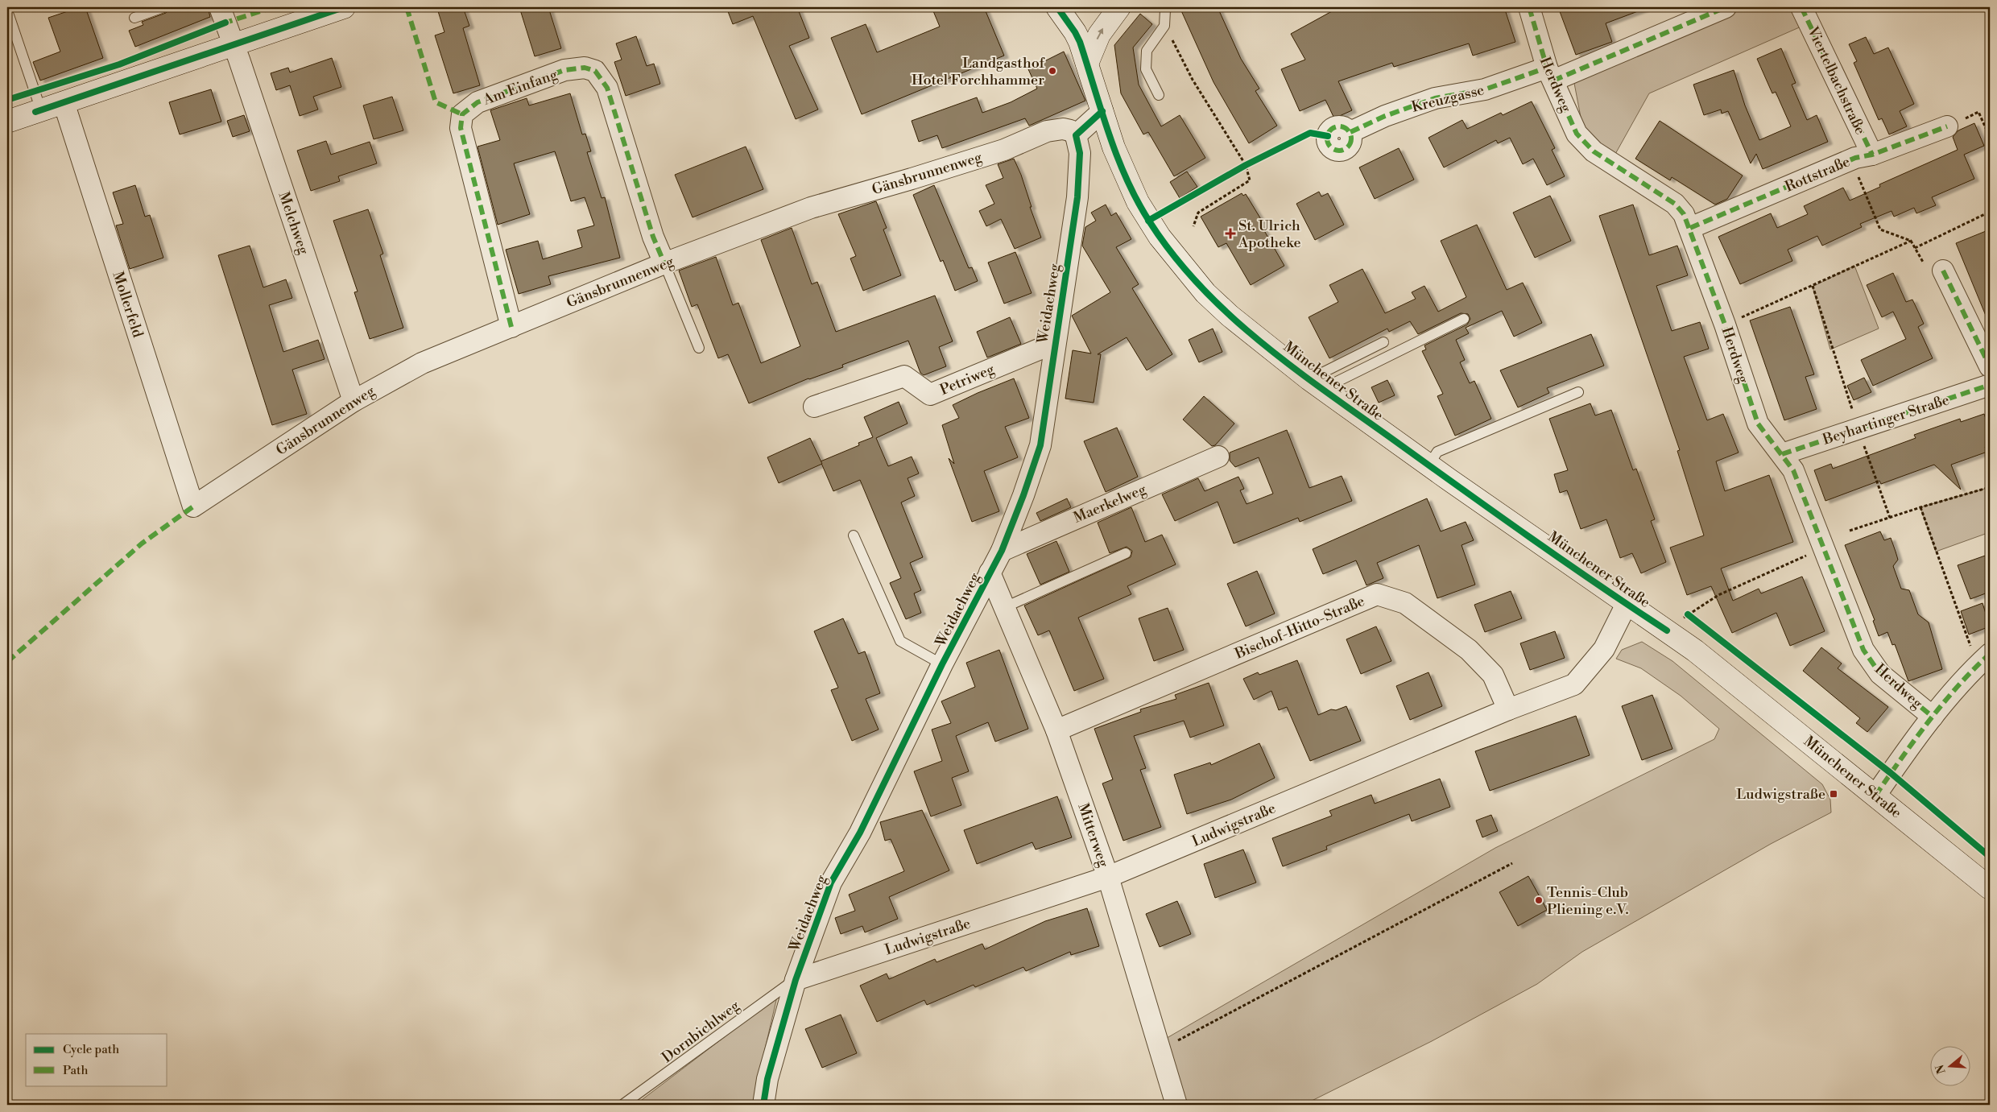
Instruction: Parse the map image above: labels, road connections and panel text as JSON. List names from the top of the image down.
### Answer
{
  "streets": {
    "main road": ["Münchener Straße"],
    "street": [
      "Viertelbachstraße",
      "Herdweg",
      "Am Einfang",
      "Kreuzgasse",
      "Gänsbrunnenweg",
      "Rottstraße",
      "Melchweg",
      "Weidachweg",
      "Mollerfeld",
      "Petriweg",
      "Beyhartinger Straße",
      "Maerkelweg",
      "Bischof-Hitto-Straße",
      "Ludwigstraße",
      "Mitterweg"
    ],
    "lane": ["Dornbichlweg"]
  },
  "crossings": [
    ["Viertelbachstraße", "Rottstraße"],
    ["Herdweg", "Kreuzgasse"],
    ["Herdweg", "Rottstraße"],
    ["Herdweg", "Beyhartinger Straße"],
    ["Am Einfang", "Gänsbrunnenweg"],
    ["Gänsbrunnenweg", "Melchweg"],
    ["Gänsbrunnenweg", "Weidachweg"],
    ["Gänsbrunnenweg", "Mollerfeld"],
    ["Weidachweg", "Petriweg"],
    ["Weidachweg", "Maerkelweg"],
    ["Weidachweg", "Ludwigstraße"],
    ["Weidachweg", "Mitterweg"],
    ["Weidachweg", "Dornbichlweg"],
    ["Münchener Straße", "Ludwigstraße"],
    ["Bischof-Hitto-Straße", "Ludwigstraße"],
    ["Bischof-Hitto-Straße", "Mitterweg"],
    ["Ludwigstraße", "Mitterweg"],
    ["Ludwigstraße", "Dornbichlweg"]
  ],
  "places": {
    "other": ["Landgasthof Hotel Forchhammer", "Tennis-Club Pliening e.V."],
    "health": ["St. Ulrich Apotheke"],
    "transit": ["Ludwigstraße"]
  },
  "legend": ["Cycle path", "Path"],
  "north": "left"
}
